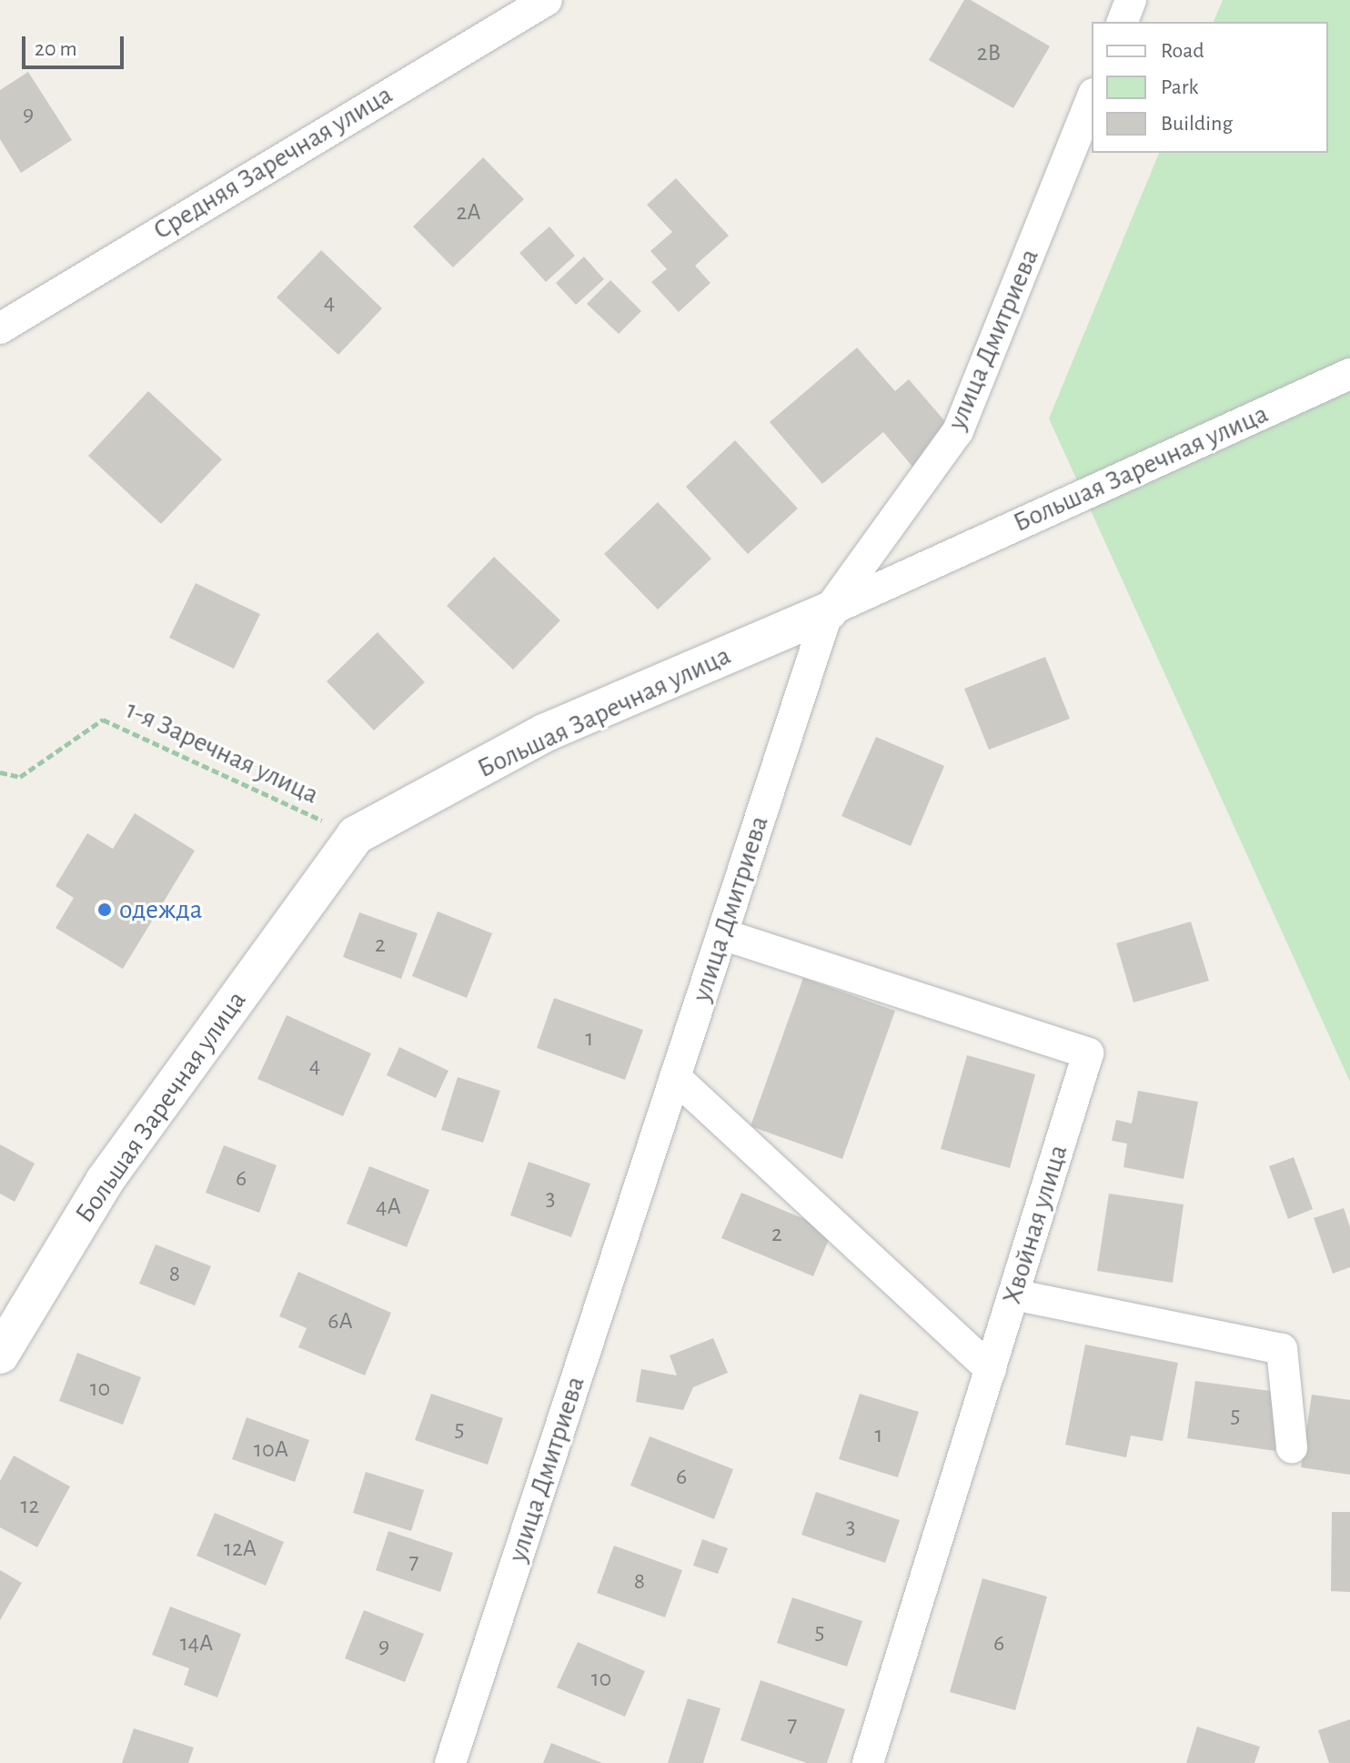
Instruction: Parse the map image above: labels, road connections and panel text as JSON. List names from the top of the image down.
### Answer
{
  "streets": {
    "street": [
      "Средняя Заречная улица",
      "улица Дмитриева",
      "Большая Заречная улица",
      "Хвойная улица"
    ],
    "path": ["1-я Заречная улица"]
  },
  "crossings": [
    ["улица Дмитриева", "Большая Заречная улица"],
    ["улица Дмитриева", "Хвойная улица"],
    ["Большая Заречная улица", "1-я Заречная улица"]
  ],
  "places": ["одежда"],
  "house_numbers": [
    "2В",
    "9",
    "2А",
    "4",
    "2",
    "1",
    "4",
    "6",
    "3",
    "4А",
    "2",
    "8",
    "6А",
    "10",
    "5",
    "5",
    "1",
    "10А",
    "6",
    "12",
    "3",
    "12А",
    "7",
    "8",
    "5",
    "14А",
    "6",
    "9",
    "10",
    "7"
  ],
  "legend": ["Road", "Park", "Building"],
  "scale_bar": "20 m"
}
